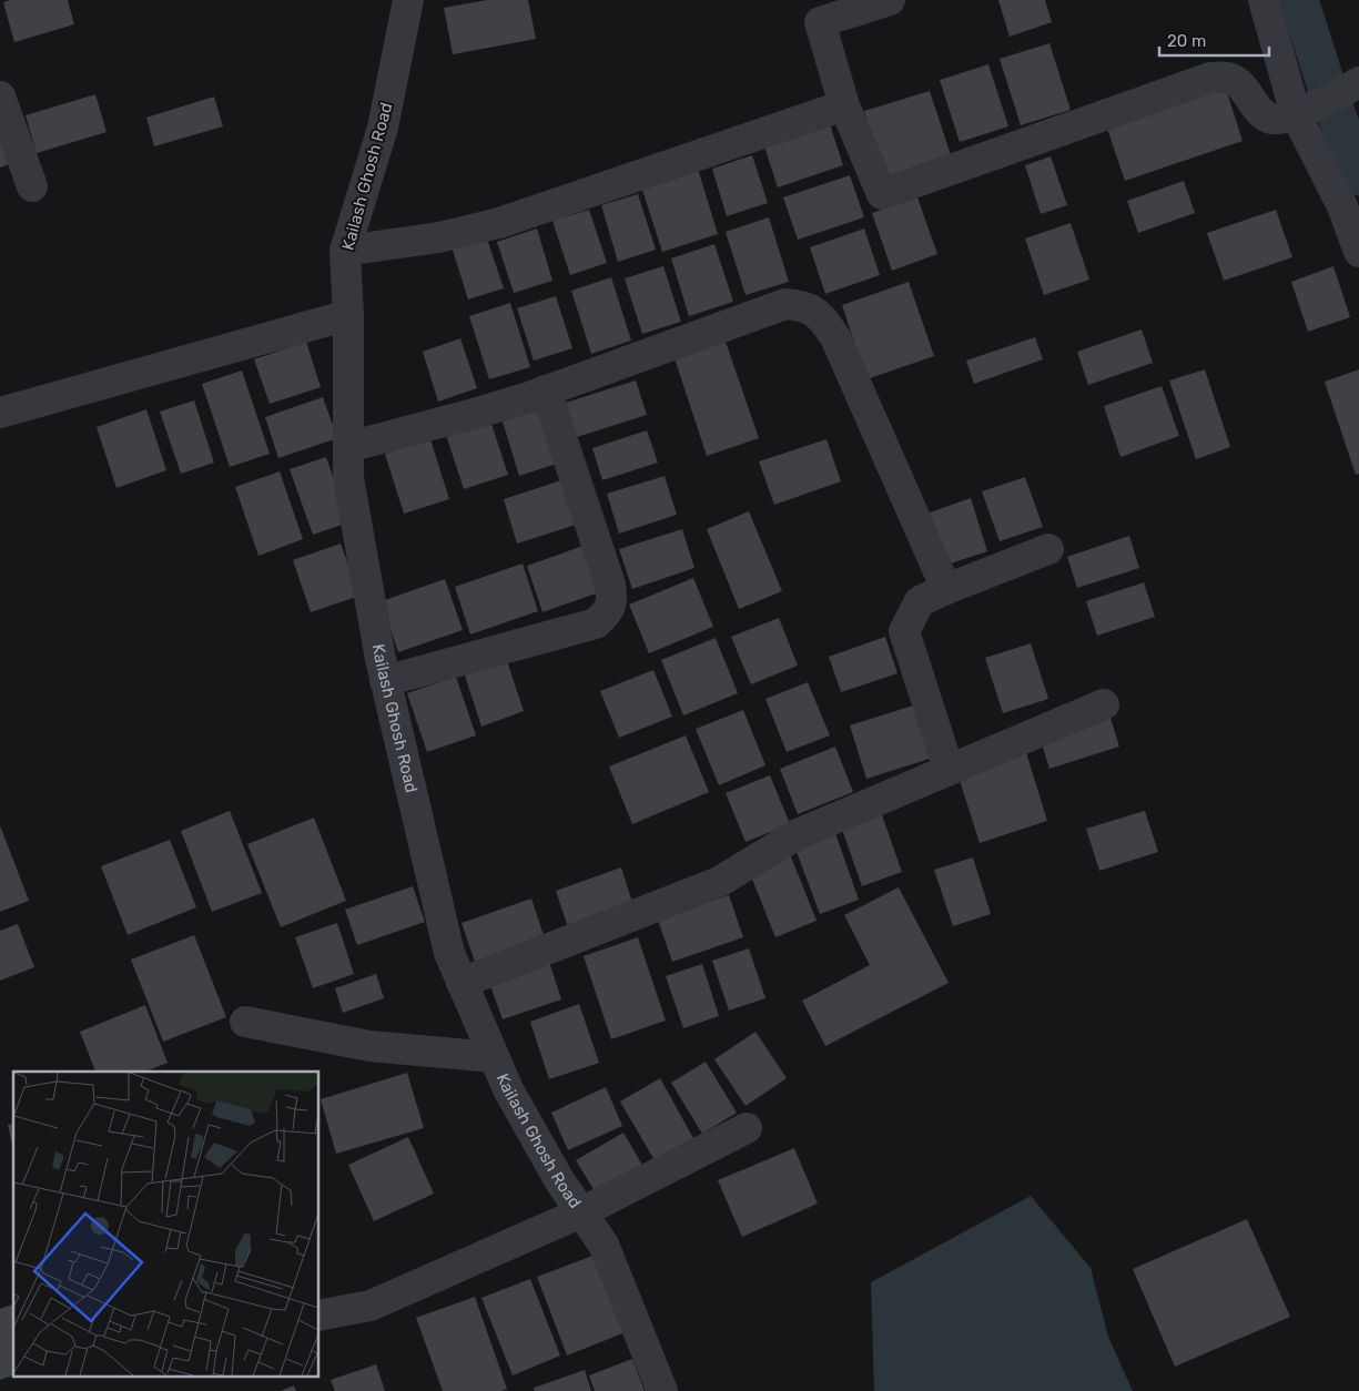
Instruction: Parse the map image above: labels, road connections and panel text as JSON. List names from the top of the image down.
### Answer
{
  "streets": {
    "street": ["Kailash Ghosh Road"]
  },
  "scale_bar": "20 m"
}
